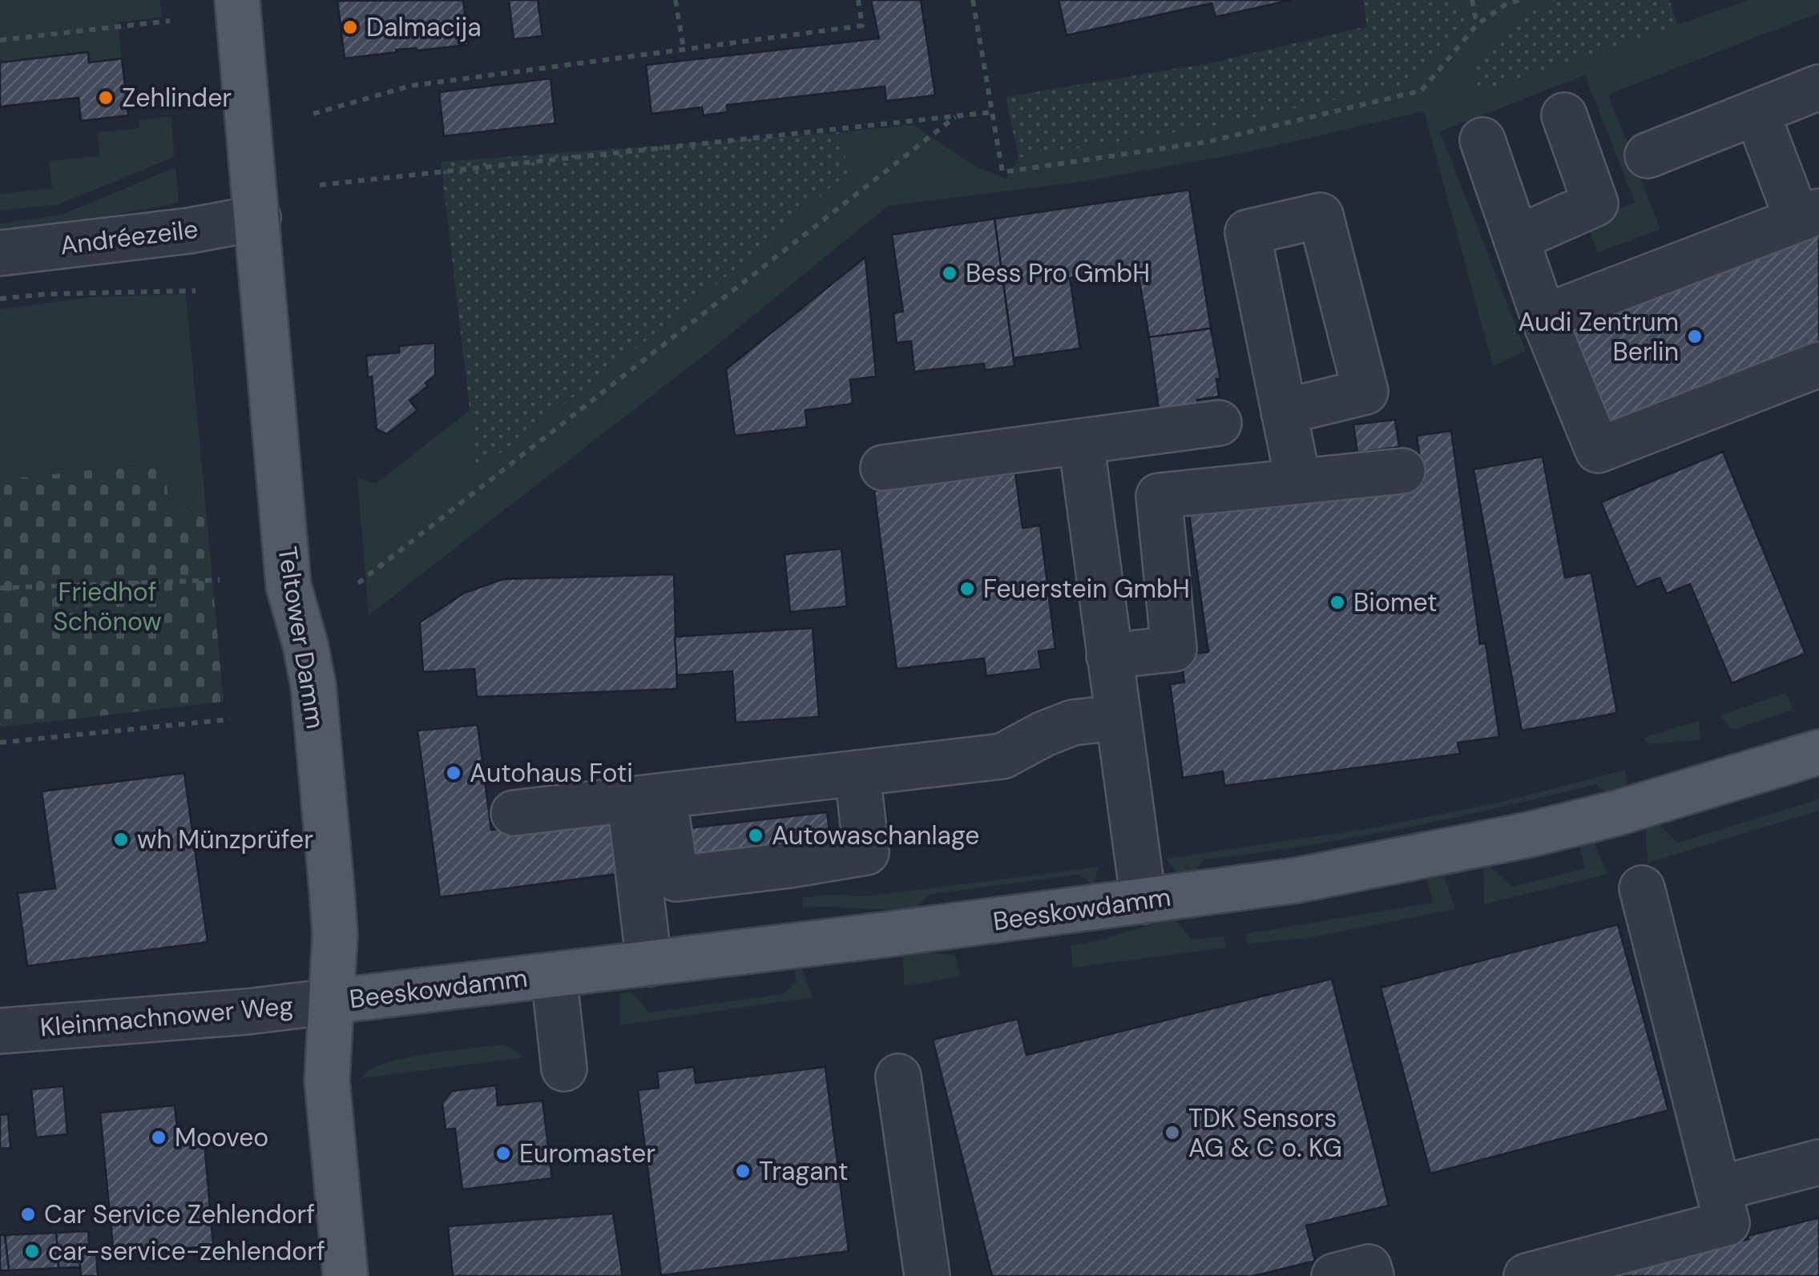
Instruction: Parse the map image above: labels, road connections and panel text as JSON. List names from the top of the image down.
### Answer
{
  "streets": {
    "main road": ["Teltower Damm", "Beeskowdamm"],
    "street": ["Andréezeile", "Kleinmachnower Weg"]
  },
  "crossings": [
    ["Andréezeile", "Teltower Damm"],
    ["Teltower Damm", "Beeskowdamm"],
    ["Teltower Damm", "Kleinmachnower Weg"],
    ["Beeskowdamm", "Kleinmachnower Weg"]
  ],
  "parks": ["Friedhof Schönow"],
  "places": [
    "Dalmacija",
    "Zehlinder",
    "Bess Pro GmbH",
    "Audi Zentrum Berlin",
    "Feuerstein GmbH",
    "Biomet",
    "Autohaus Foti",
    "Autowaschanlage",
    "wh Münzprüfer",
    "TDK Sensors AG & C o. KG",
    "Mooveo",
    "Euromaster",
    "Tragant",
    "Car Service Zehlendorf",
    "car-service-zehlendorf"
  ]
}
